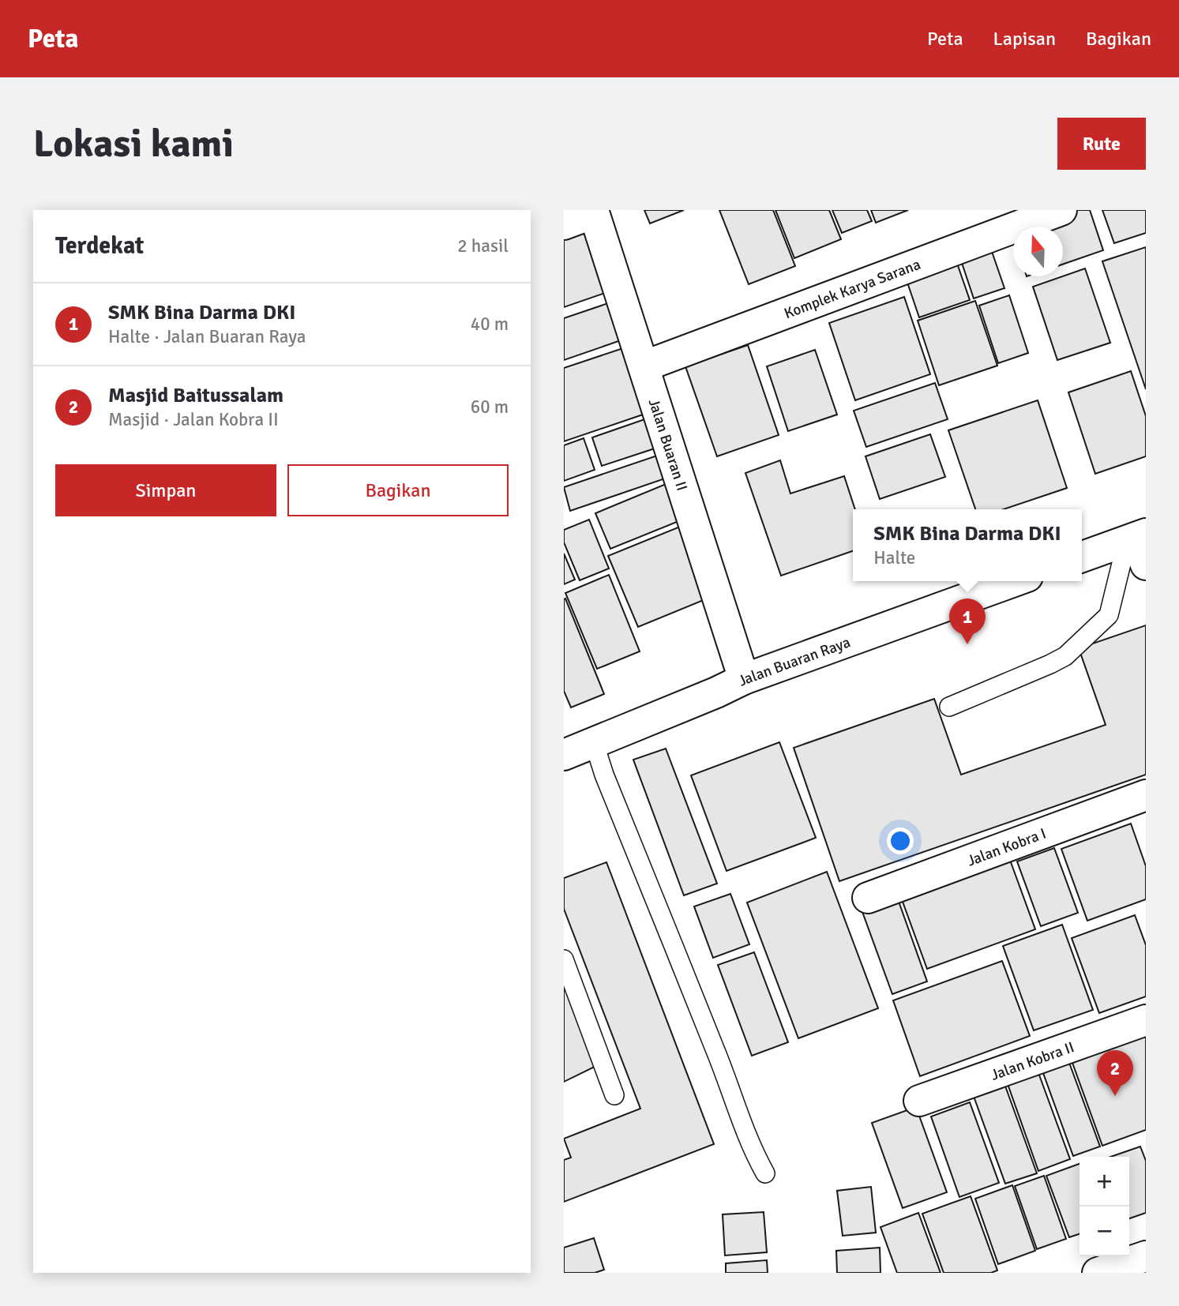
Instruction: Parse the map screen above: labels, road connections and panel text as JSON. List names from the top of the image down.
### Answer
{
  "streets": {
    "street": [
      "Komplek Karya Sarana",
      "Jalan Buaran II",
      "Jalan Buaran Raya",
      "Jalan Kobra I",
      "Jalan Kobra II"
    ]
  },
  "crossings": [
    ["Komplek Karya Sarana", "Jalan Buaran II"],
    ["Jalan Buaran II", "Jalan Buaran Raya"]
  ],
  "north": "top",
  "page": {
    "header": "Peta",
    "nav": ["Peta", "Lapisan", "Bagikan"],
    "buttons": [
      "Rute",
      ["Simpan", "Bagikan"]
    ],
    "title": "Lokasi kami",
    "heading": ["Terdekat", "2 hasil"],
    "list": [
      {
        "mark": "1",
        "name": "SMK Bina Darma DKI",
        "note": "Halte · Jalan Buaran Raya",
        "value": "40 m"
      },
      {
        "mark": "2",
        "name": "Masjid Baitussalam",
        "note": "Masjid · Jalan Kobra II",
        "value": "60 m"
      }
    ],
    "popup": ["SMK Bina Darma DKI", "Halte"],
    "pins": ["1", "2"],
    "map_buttons": ["+", "−"]
  }
}
